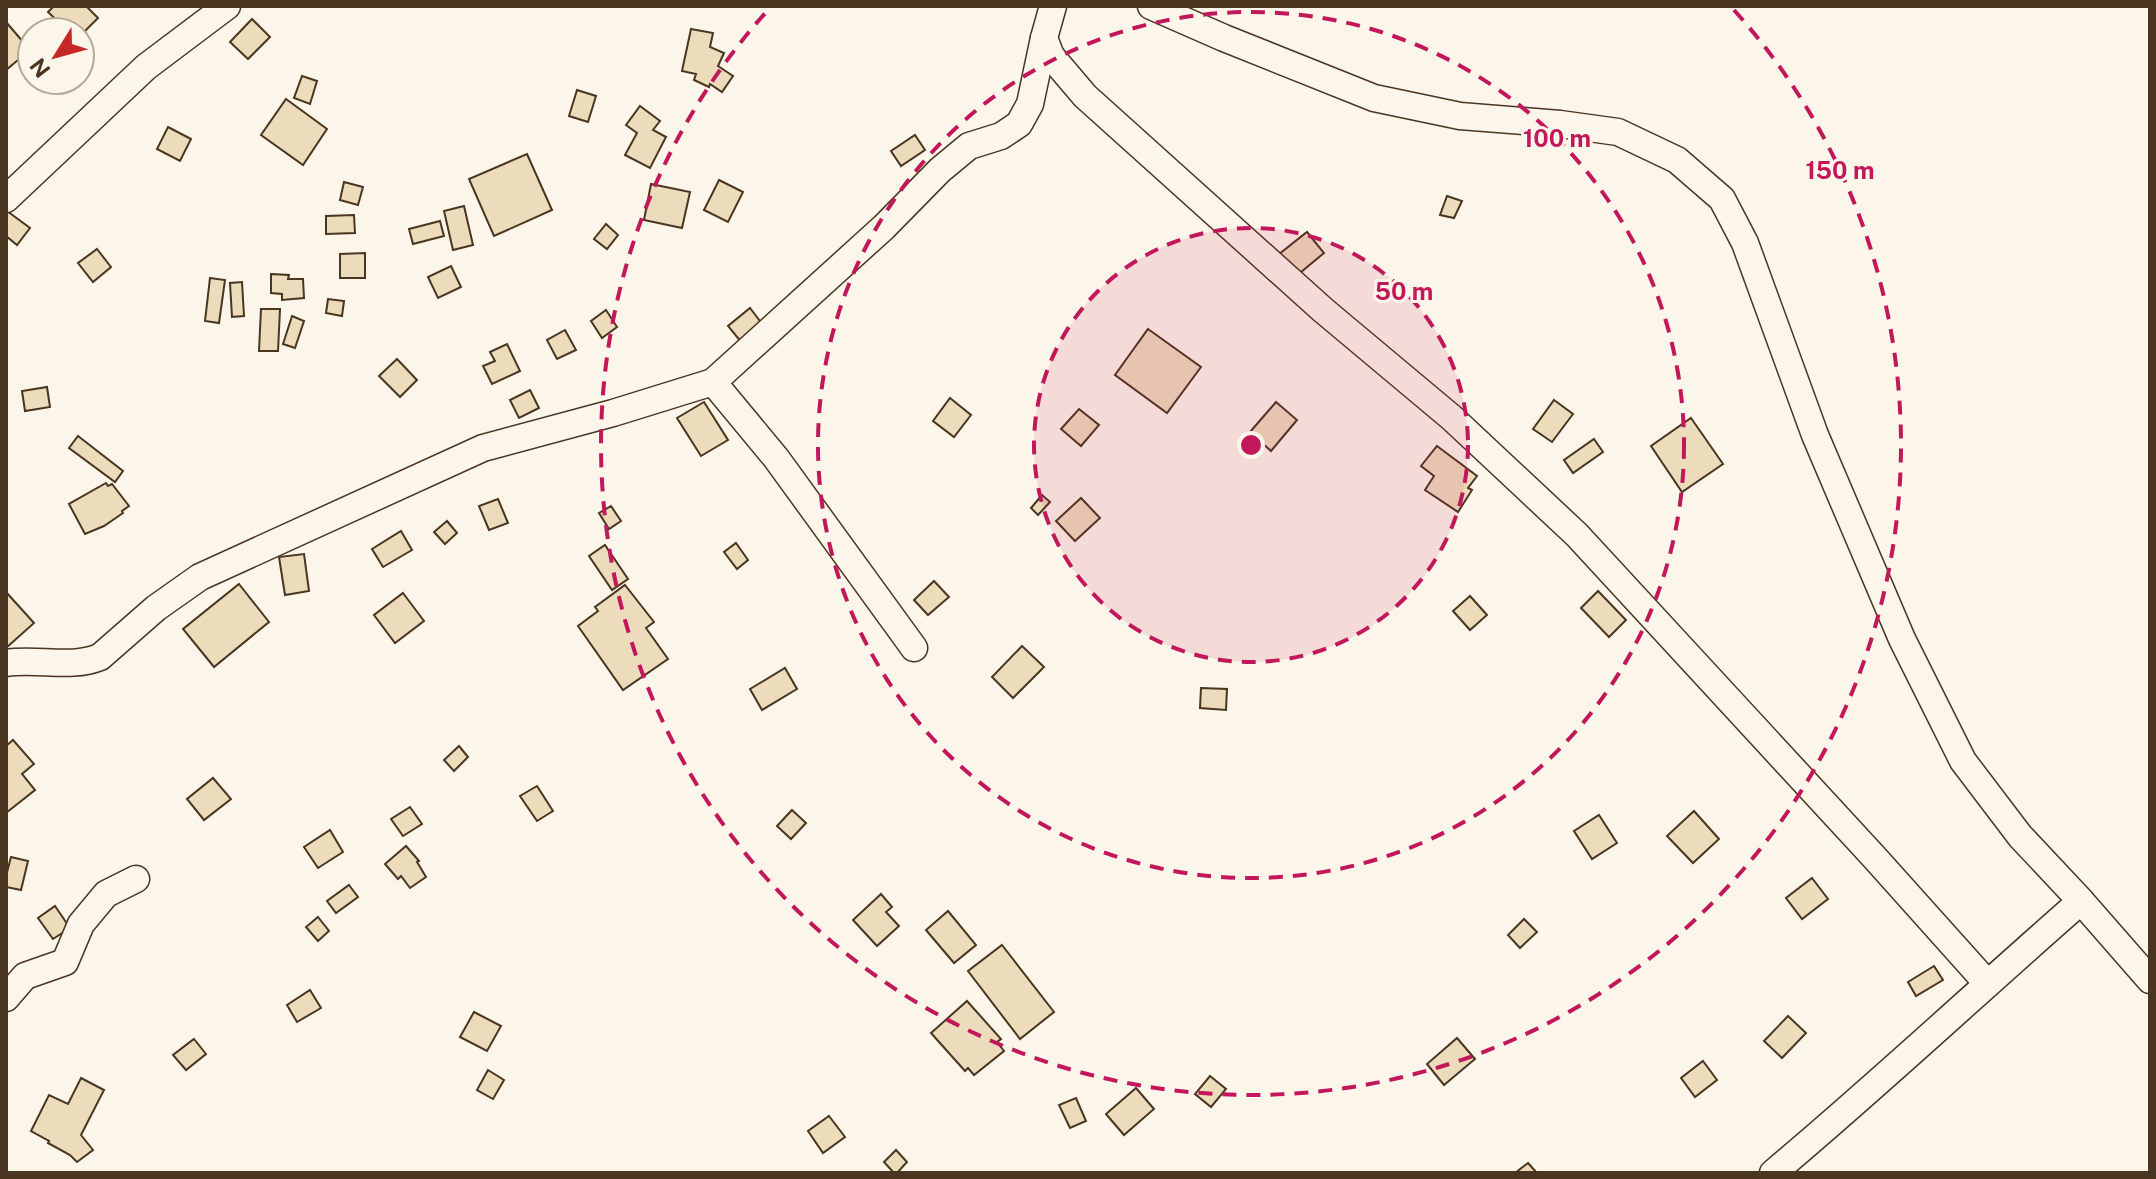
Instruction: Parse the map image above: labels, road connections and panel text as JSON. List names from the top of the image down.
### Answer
{
  "north": "bottom left",
  "rings": ["100 m", "150 m", "50 m"]
}
